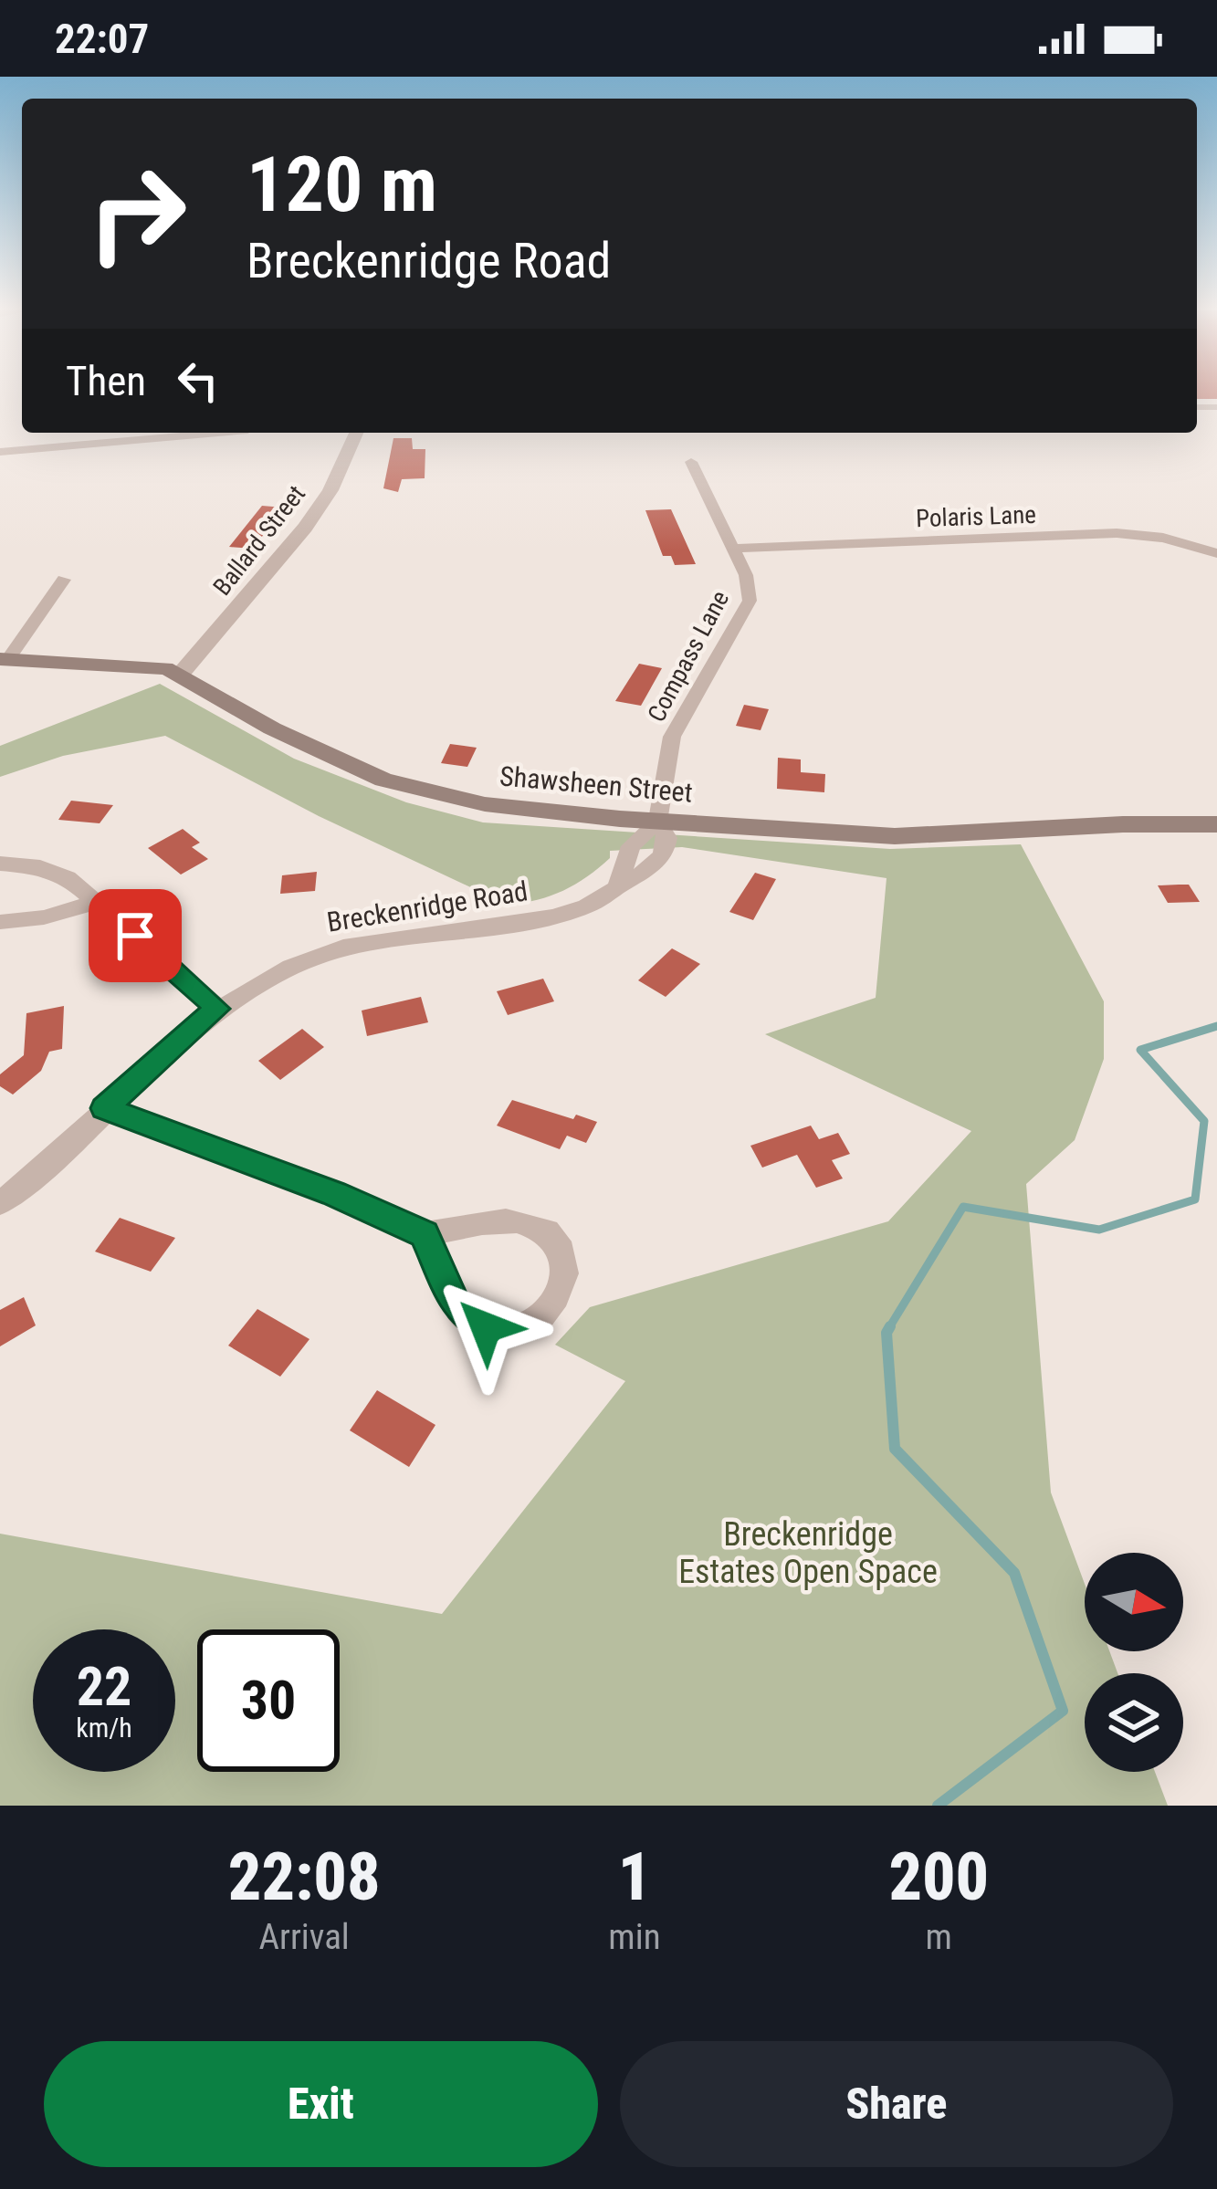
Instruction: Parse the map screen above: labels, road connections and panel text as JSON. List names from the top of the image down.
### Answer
{
  "streets": {
    "main road": ["Shawsheen Street"],
    "street": [
      "Polaris Lane",
      "Ballard Street",
      "Compass Lane",
      "Breckenridge Road"
    ]
  },
  "crossings": [
    ["Polaris Lane", "Compass Lane"],
    ["Ballard Street", "Shawsheen Street"],
    ["Compass Lane", "Shawsheen Street"],
    ["Compass Lane", "Breckenridge Road"],
    ["Shawsheen Street", "Breckenridge Road"]
  ],
  "parks": ["Breckenridge Estates Open Space"],
  "north": "right",
  "page": {
    "status": "22:07",
    "turn": ["120 m", "Breckenridge Road"],
    "then": "Then",
    "speed": "22 km/h",
    "limit": "30",
    "eta": [
      "22:08",
      "Arrival",
      "1",
      "min",
      "200",
      "m"
    ],
    "buttons": ["Exit", "Share"]
  }
}
